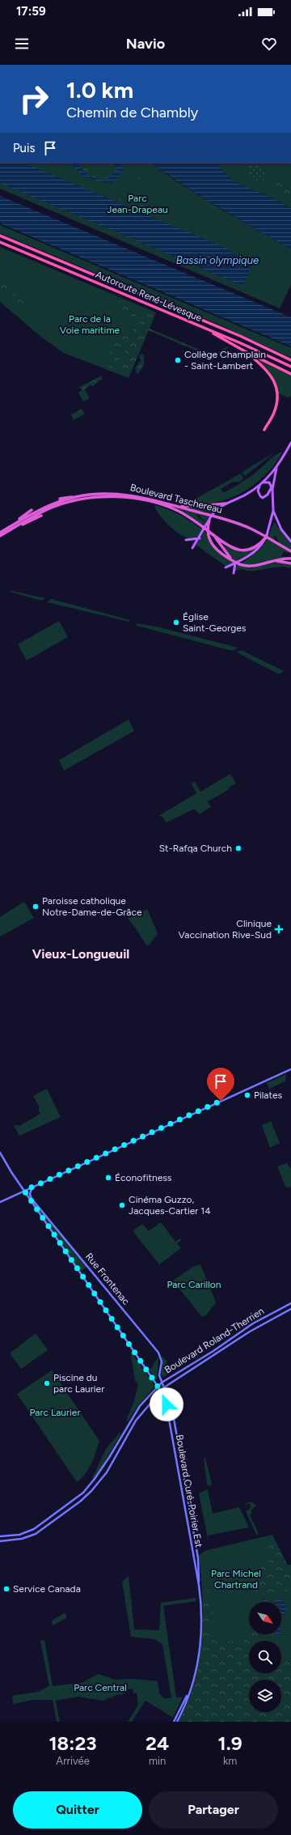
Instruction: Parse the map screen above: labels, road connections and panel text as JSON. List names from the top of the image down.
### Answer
{
  "streets": {
    "highway": ["Autoroute René-Lévesque", "Boulevard Taschereau"],
    "main road": ["Rue Frontenac", "Boulevard Roland-Therrien", "Boulevard Curé-Poirier Est"]
  },
  "crossings": [
    ["Rue Frontenac", "Boulevard Roland-Therrien"],
    ["Rue Frontenac", "Boulevard Curé-Poirier Est"],
    ["Boulevard Roland-Therrien", "Boulevard Curé-Poirier Est"]
  ],
  "districts": ["Vieux-Longueuil"],
  "water": ["Bassin olympique"],
  "parks": [
    "Parc Jean-Drapeau",
    "Parc de la Voie maritime",
    "Parc Carillon",
    "Parc Laurier",
    "Parc Michel Chartrand",
    "Parc Central"
  ],
  "places": {
    "other": [
      "Collège Champlain - Saint-Lambert",
      "Église Saint-Georges",
      "St-Rafqa Church",
      "Paroisse catholique Notre-Dame-de-Grâce",
      "Pilates",
      "Éconofitness",
      "Cinéma Guzzo, Jacques-Cartier 14",
      "Piscine du parc Laurier",
      "Service Canada"
    ],
    "health": ["Clinique Vaccination Rive-Sud"]
  },
  "north": "bottom right",
  "page": {
    "status": "17:59",
    "header": "Navio",
    "turn": ["1.0 km", "Chemin de Chambly"],
    "then": "Puis",
    "eta": [
      "18:23",
      "Arrivée",
      "24",
      "min",
      "1.9",
      "km"
    ],
    "buttons": ["Quitter", "Partager"]
  }
}
